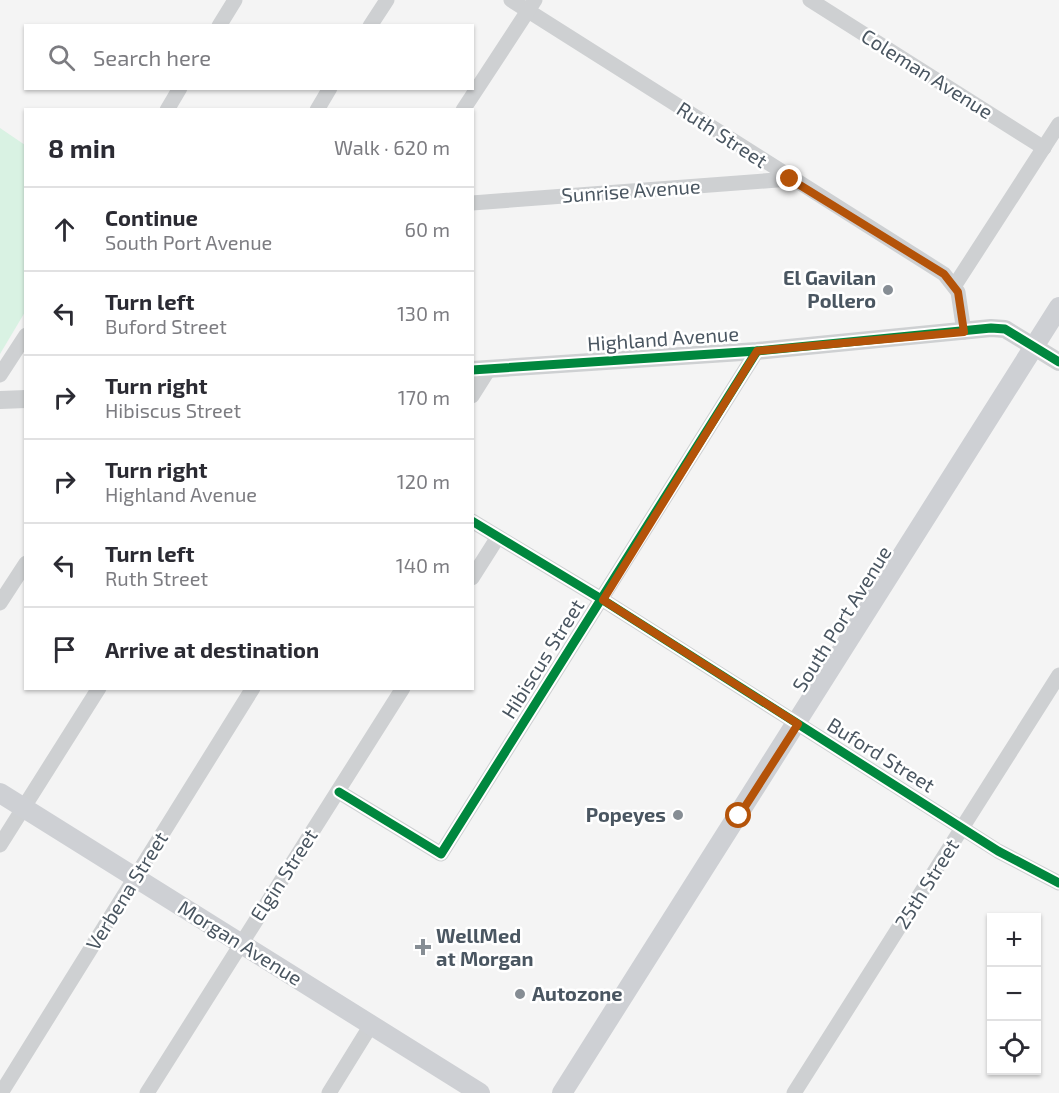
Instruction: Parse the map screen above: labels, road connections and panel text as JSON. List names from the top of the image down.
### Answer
{
  "streets": {
    "main road": ["South Port Avenue", "Morgan Avenue"],
    "street": [
      "Coleman Avenue",
      "Ruth Street",
      "Sunrise Avenue",
      "Highland Avenue",
      "Hibiscus Street",
      "Buford Street",
      "Elgin Street",
      "25th Street",
      "Verbena Street"
    ]
  },
  "crossings": [
    ["Ruth Street", "Sunrise Avenue"],
    ["Highland Avenue", "Hibiscus Street"],
    ["South Port Avenue", "Buford Street"],
    ["Hibiscus Street", "Buford Street"],
    ["Hibiscus Street", "Elgin Street"],
    ["Buford Street", "25th Street"],
    ["Elgin Street", "Morgan Avenue"],
    ["Verbena Street", "Morgan Avenue"]
  ],
  "places": {
    "other": ["El Gavilan Pollero", "Popeyes", "Autozone"],
    "health": ["WellMed at Morgan"]
  },
  "page": {
    "search": "Search here",
    "heading": ["8 min", "Walk · 620 m"],
    "list": [
      ["Continue", "South Port Avenue", "60 m"],
      ["Turn left", "Buford Street", "130 m"],
      ["Turn right", "Hibiscus Street", "170 m"],
      ["Turn right", "Highland Avenue", "120 m"],
      ["Turn left", "Ruth Street", "140 m"],
      "Arrive at destination"
    ],
    "map_buttons": ["+", "−"]
  }
}
